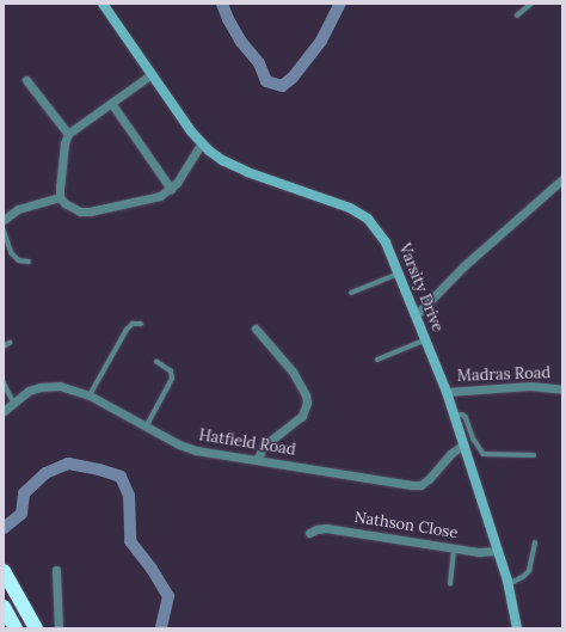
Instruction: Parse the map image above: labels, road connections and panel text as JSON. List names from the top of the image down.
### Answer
{
  "streets": {
    "street": [
      "Varsity Drive",
      "Madras Road",
      "Hatfield Road",
      "Nathson Close"
    ]
  },
  "crossings": [
    ["Varsity Drive", "Madras Road"],
    ["Varsity Drive", "Hatfield Road"],
    ["Varsity Drive", "Nathson Close"]
  ]
}
